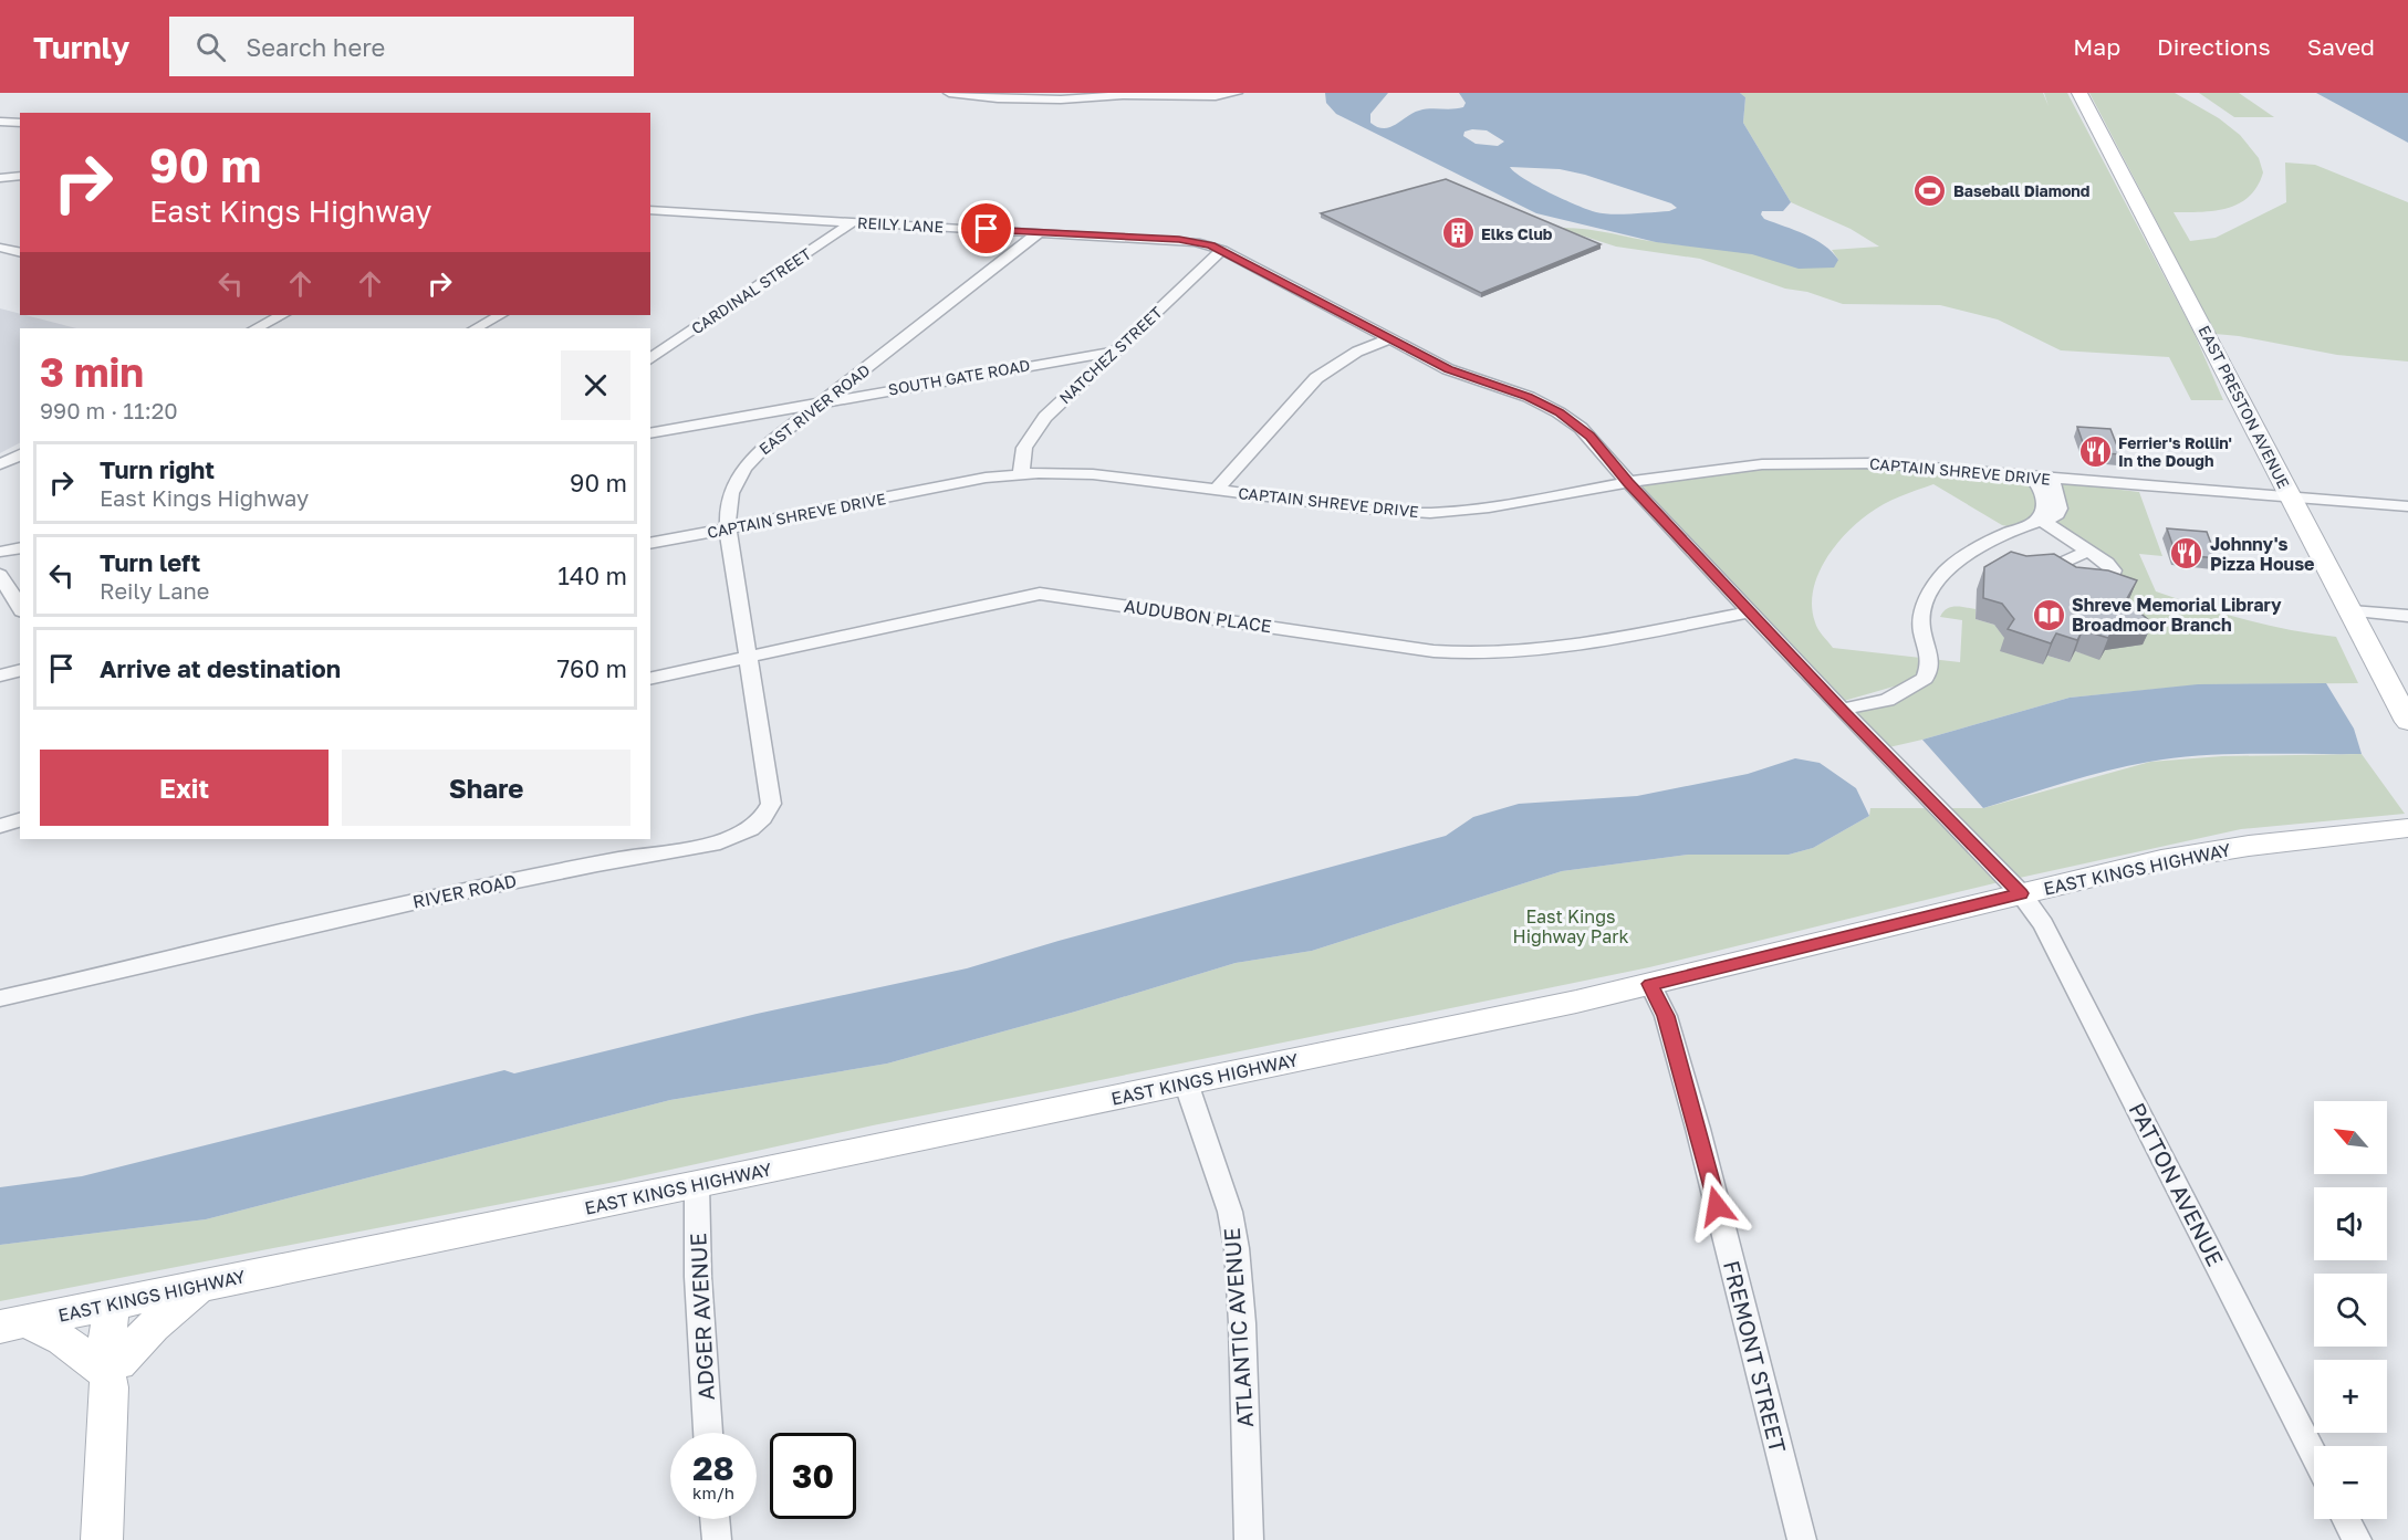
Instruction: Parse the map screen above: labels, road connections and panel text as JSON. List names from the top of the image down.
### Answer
{
  "streets": {
    "main road": ["EAST PRESTON AVENUE", "EAST KINGS HIGHWAY"],
    "street": [
      "REILY LANE",
      "CARDINAL STREET",
      "NATCHEZ STREET",
      "SOUTH GATE ROAD",
      "EAST RIVER ROAD",
      "CAPTAIN SHREVE DRIVE",
      "AUDUBON PLACE",
      "RIVER ROAD",
      "PATTON AVENUE",
      "ADGER AVENUE",
      "ATLANTIC AVENUE",
      "FREMONT STREET"
    ]
  },
  "crossings": [
    ["REILY LANE", "CARDINAL STREET"],
    ["REILY LANE", "NATCHEZ STREET"],
    ["REILY LANE", "EAST RIVER ROAD"],
    ["REILY LANE", "CAPTAIN SHREVE DRIVE"],
    ["REILY LANE", "AUDUBON PLACE"],
    ["REILY LANE", "EAST KINGS HIGHWAY"],
    ["REILY LANE", "PATTON AVENUE"],
    ["NATCHEZ STREET", "SOUTH GATE ROAD"],
    ["NATCHEZ STREET", "CAPTAIN SHREVE DRIVE"],
    ["SOUTH GATE ROAD", "EAST RIVER ROAD"],
    ["EAST PRESTON AVENUE", "CAPTAIN SHREVE DRIVE"],
    ["EAST RIVER ROAD", "CAPTAIN SHREVE DRIVE"],
    ["EAST RIVER ROAD", "AUDUBON PLACE"],
    ["EAST RIVER ROAD", "RIVER ROAD"],
    ["AUDUBON PLACE", "RIVER ROAD"],
    ["EAST KINGS HIGHWAY", "PATTON AVENUE"],
    ["EAST KINGS HIGHWAY", "ADGER AVENUE"],
    ["EAST KINGS HIGHWAY", "ATLANTIC AVENUE"],
    ["EAST KINGS HIGHWAY", "FREMONT STREET"]
  ],
  "parks": ["East Kings Highway Park"],
  "places": {
    "sports": ["Baseball Diamond"],
    "building": ["Elks Club"],
    "restaurant": ["Ferrier's Rollin' In the Dough", "Johnny's Pizza House"],
    "library": ["Shreve Memorial Library Broadmoor Branch"]
  },
  "north": "top left",
  "page": {
    "header": "Turnly",
    "search": "Search here",
    "nav": ["Map", "Directions", "Saved"],
    "turn": ["90 m", "East Kings Highway"],
    "heading": ["3 min", "990 m · 11:20"],
    "list": [
      {
        "name": "Turn right",
        "note": "East Kings Highway",
        "value": "90 m"
      },
      {
        "name": "Turn left",
        "note": "Reily Lane",
        "value": "140 m"
      },
      {
        "name": "Arrive at destination",
        "value": "760 m"
      }
    ],
    "buttons": ["Exit", "Share"],
    "map_buttons": ["+", "−"],
    "speed": "28 km/h",
    "limit": "30"
  }
}
